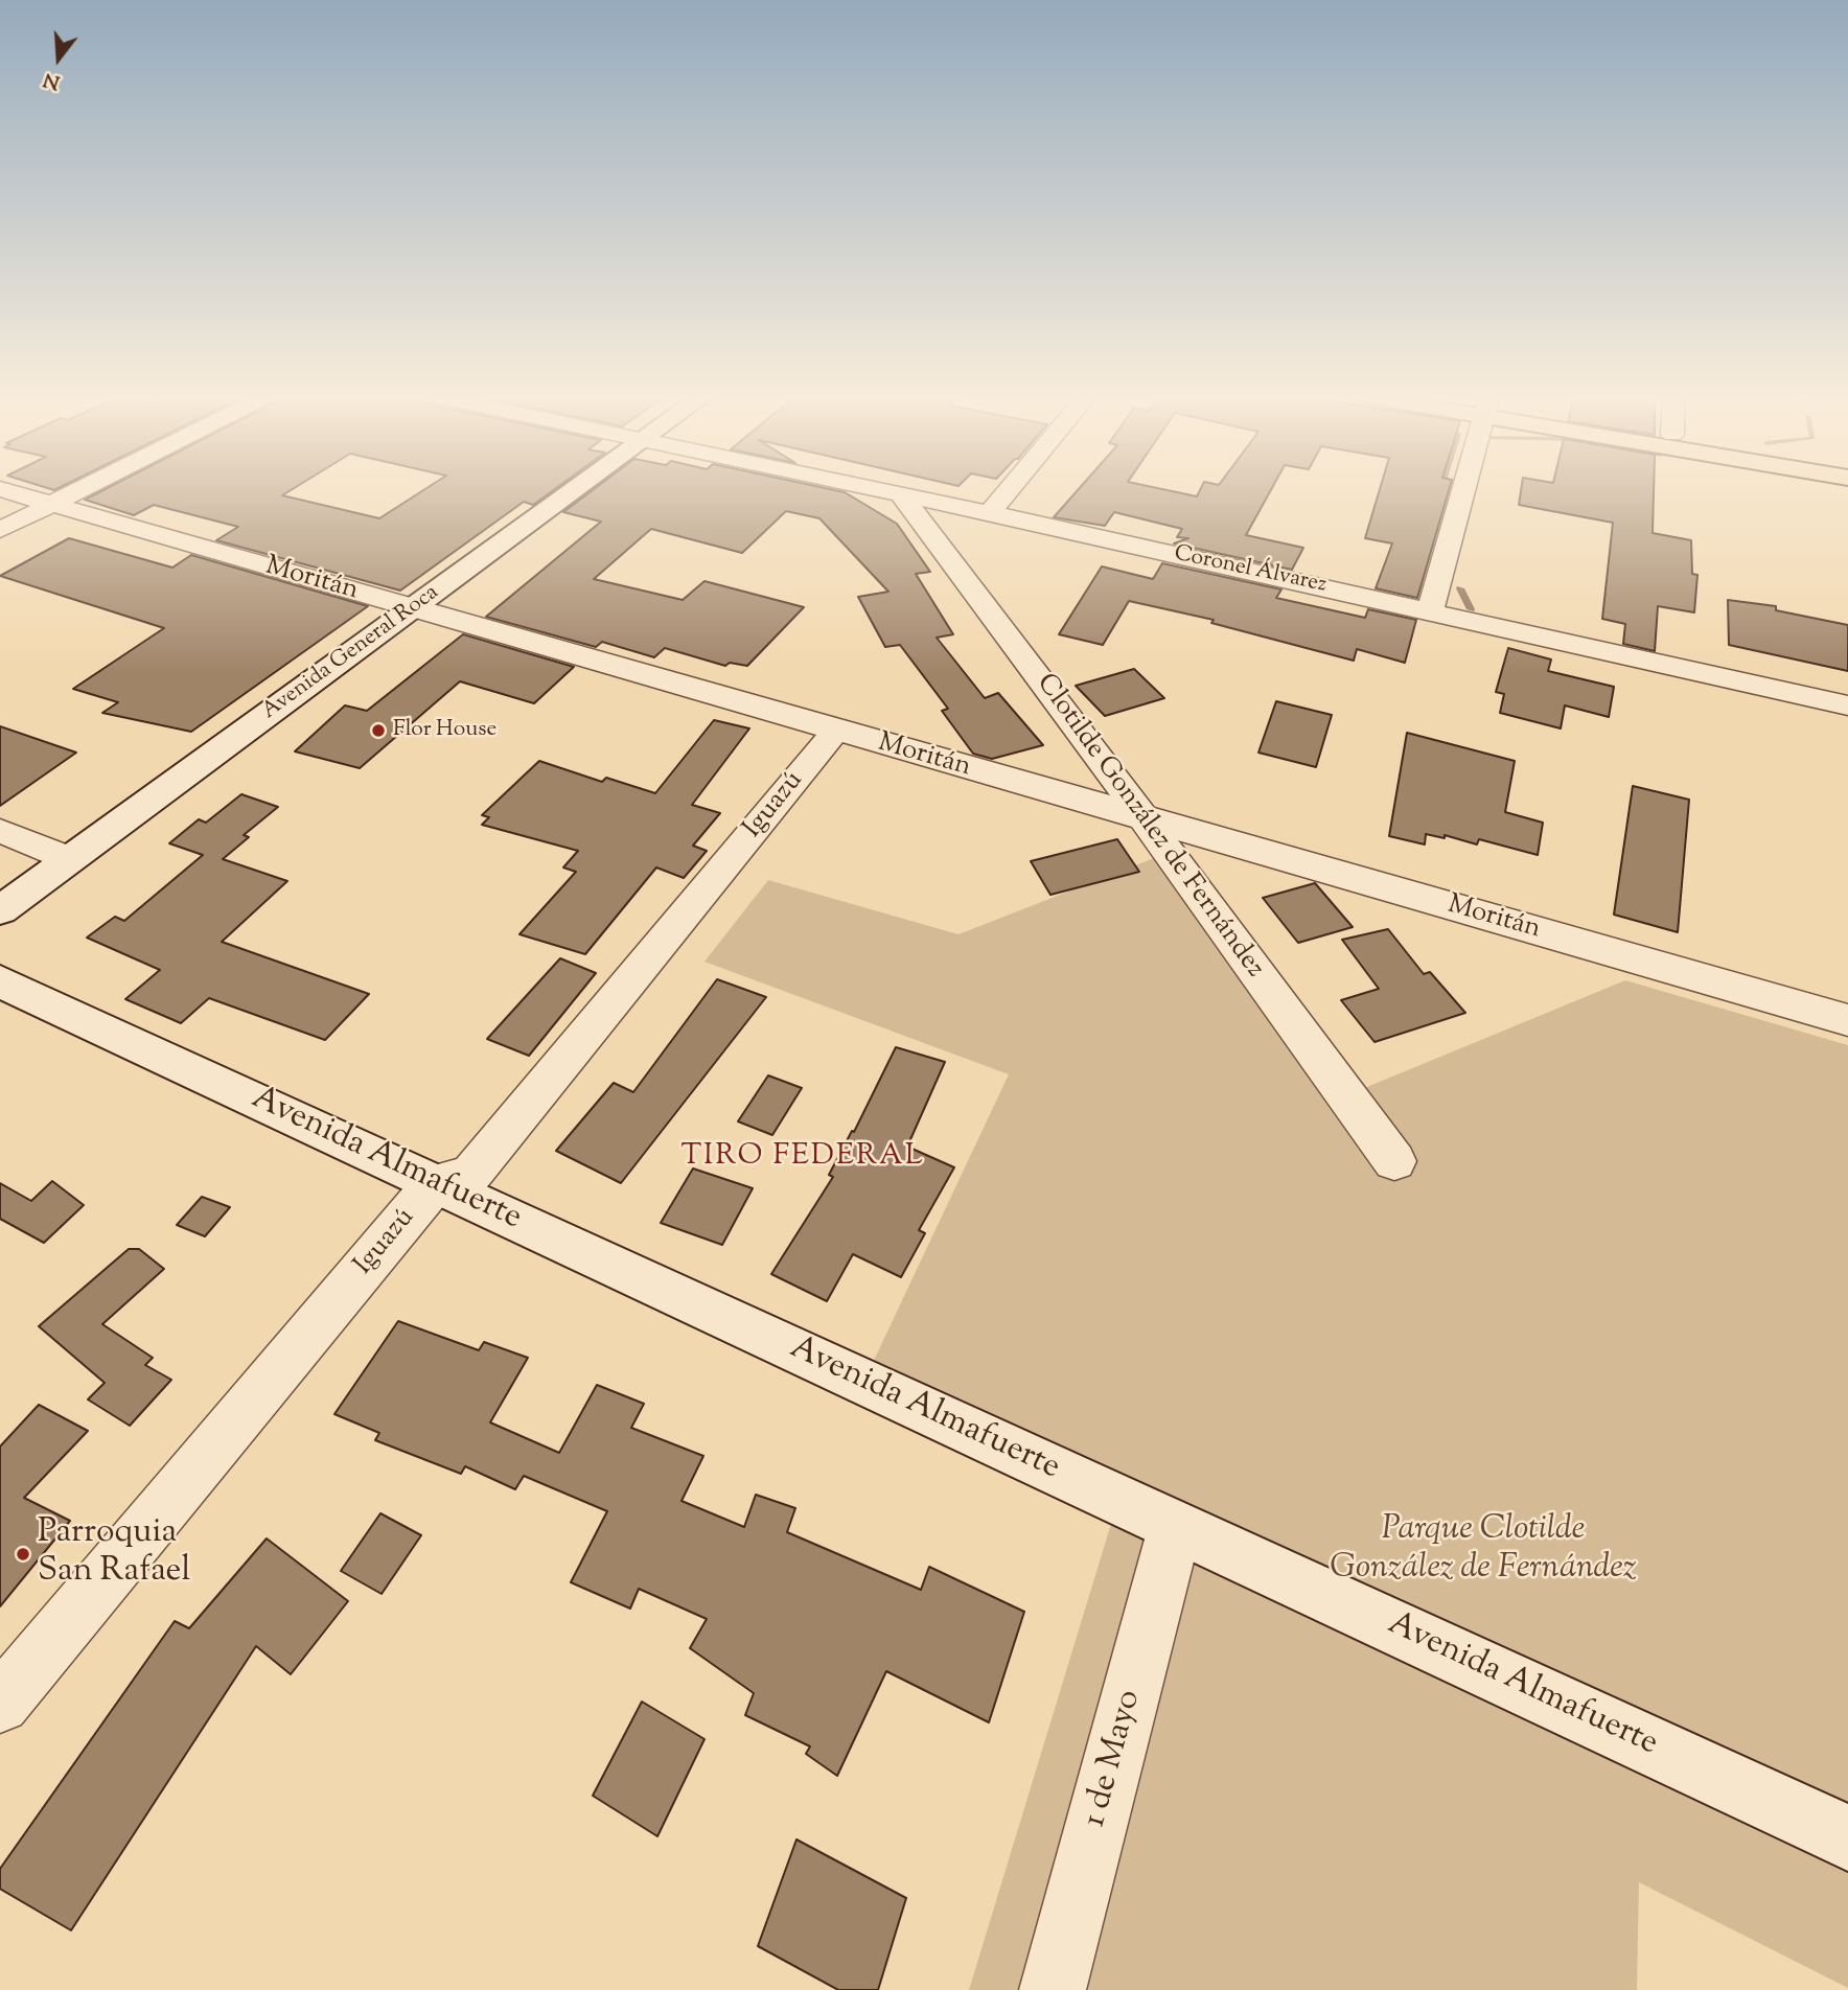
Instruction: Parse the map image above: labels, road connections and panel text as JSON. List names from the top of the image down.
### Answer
{
  "streets": {
    "main road": ["Avenida General Roca", "Avenida Almafuerte"],
    "street": [
      "Coronel Álvarez",
      "Moritán",
      "Iguazú",
      "Clotilde González de Fernández",
      "1 de Mayo"
    ]
  },
  "crossings": [
    ["Coronel Álvarez", "Clotilde González de Fernández"],
    ["Moritán", "Avenida General Roca"],
    ["Moritán", "Iguazú"],
    ["Moritán", "Clotilde González de Fernández"],
    ["Iguazú", "Avenida Almafuerte"],
    ["Avenida Almafuerte", "1 de Mayo"]
  ],
  "districts": ["TIRO FEDERAL"],
  "parks": ["Parque Clotilde González de Fernández"],
  "places": ["Flor House", "Parroquia San Rafael"],
  "north": "bottom"
}
